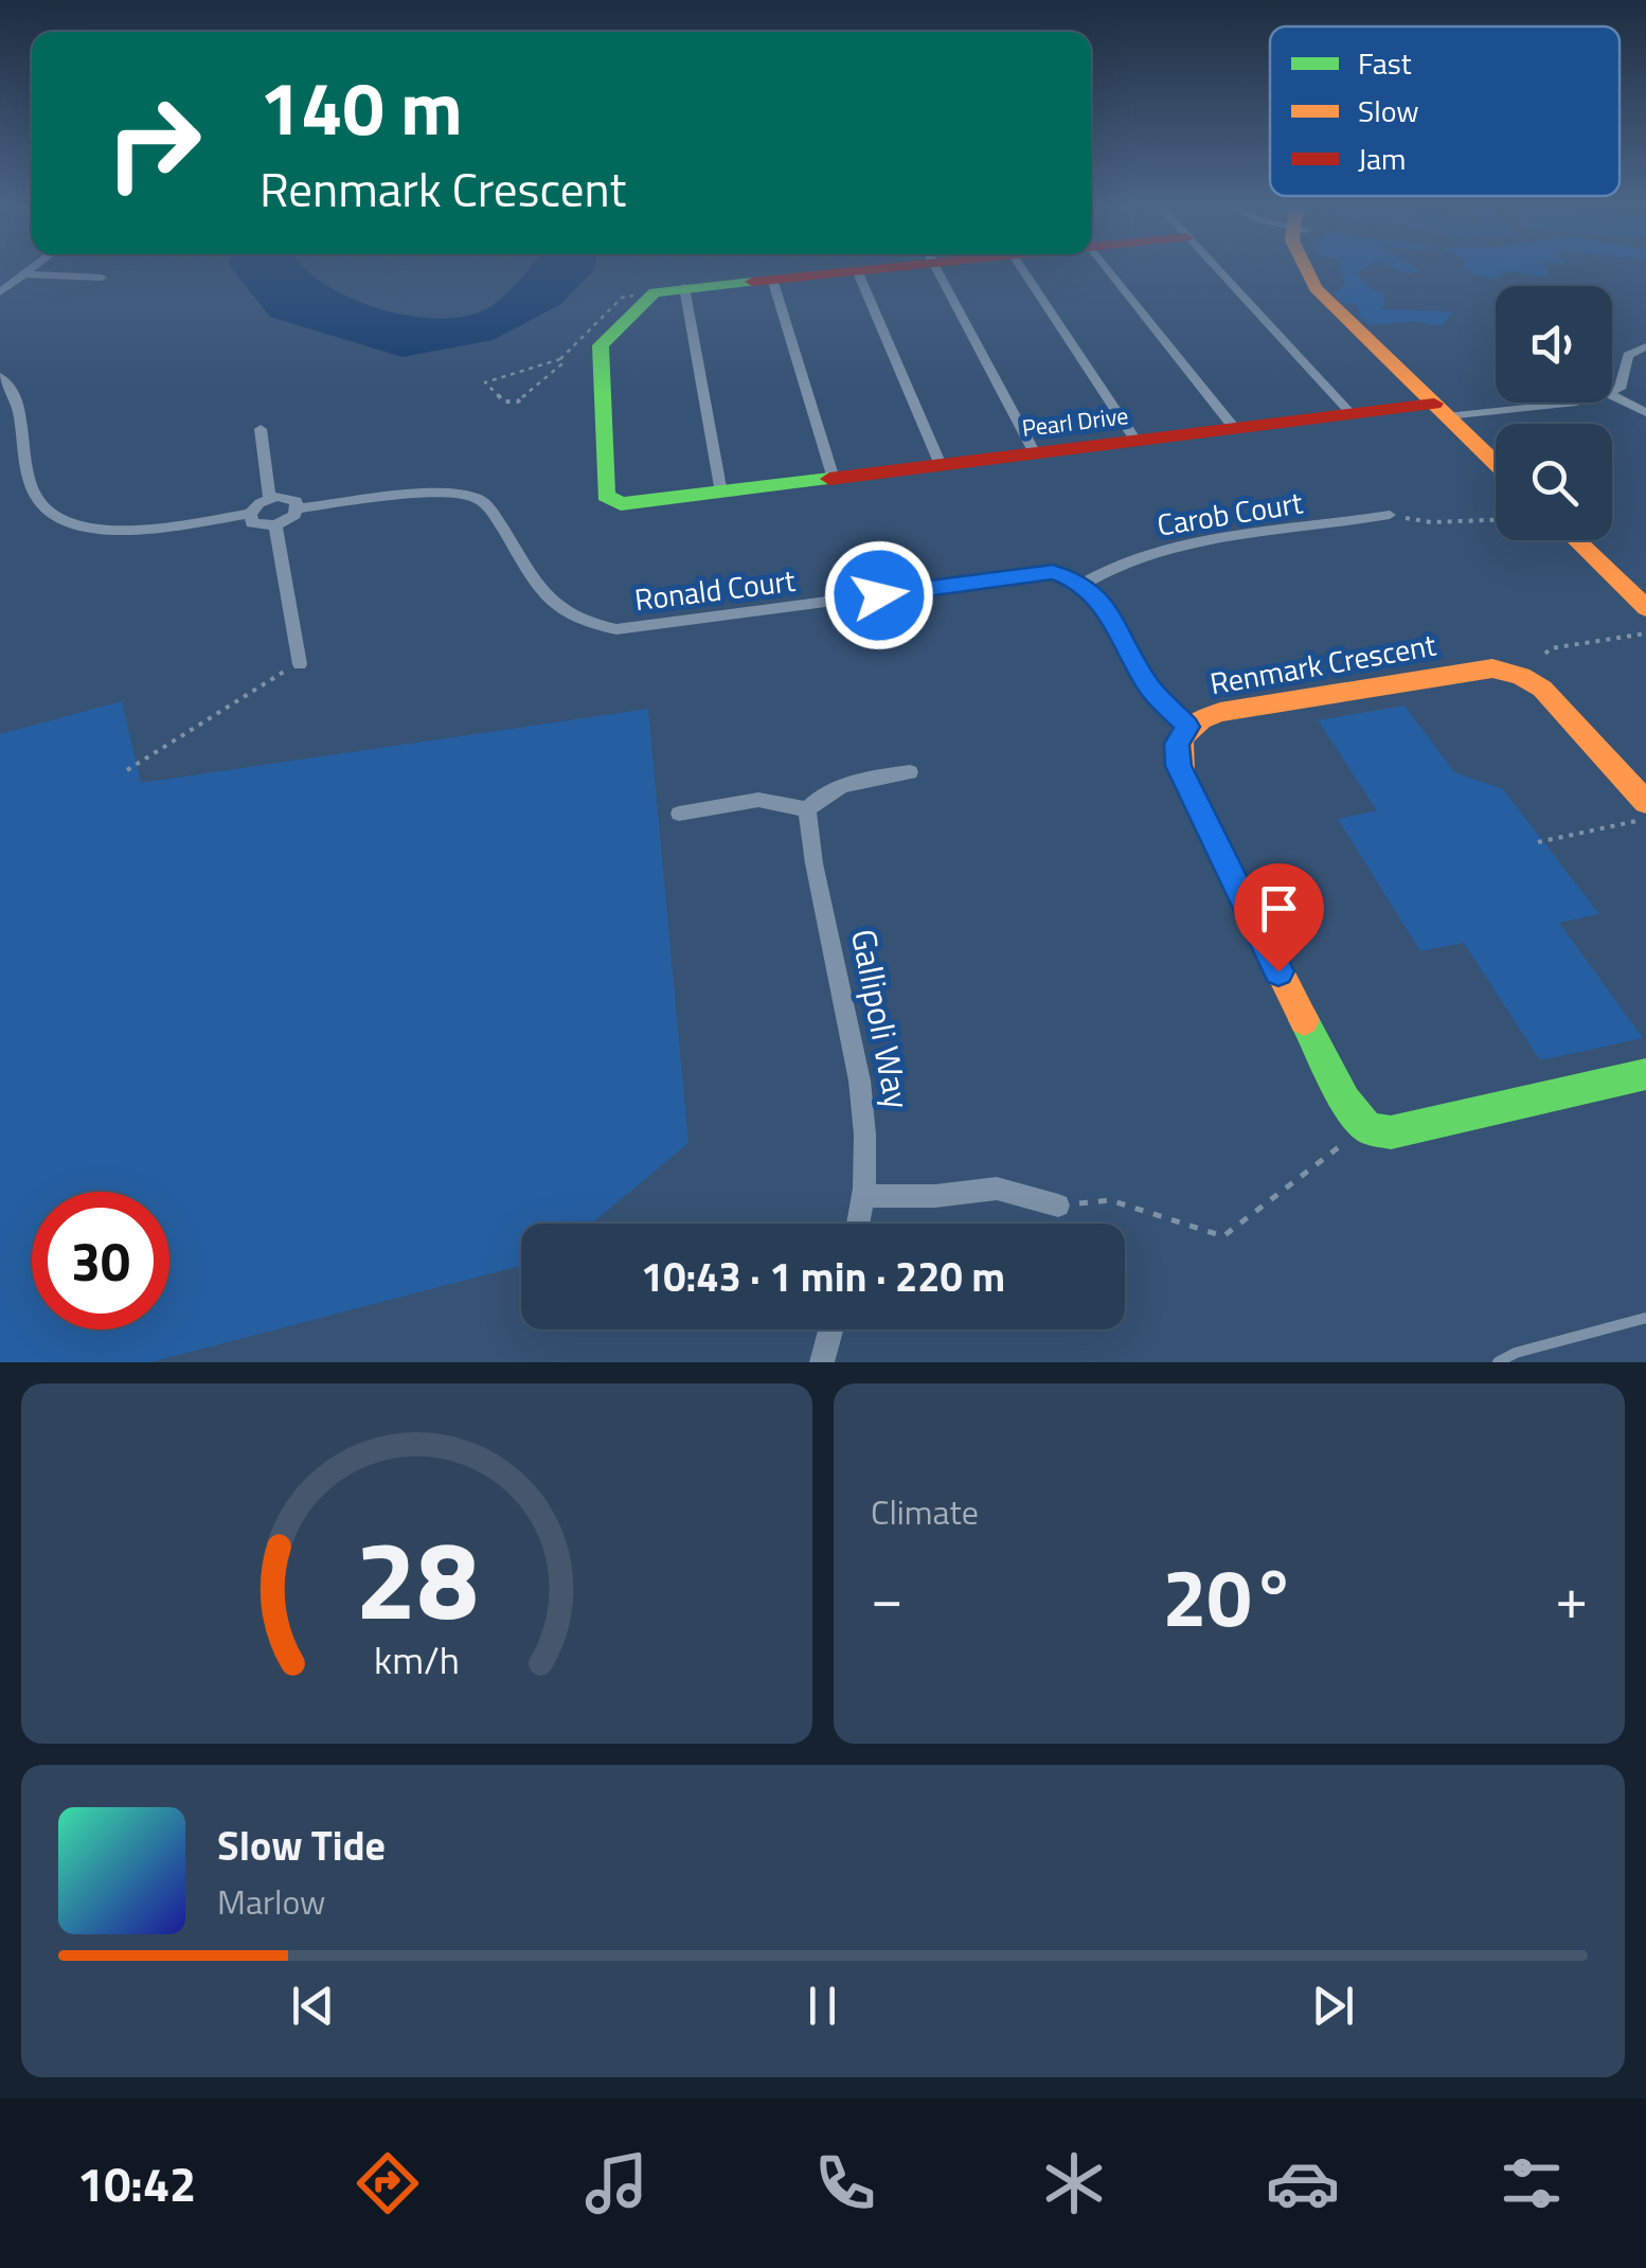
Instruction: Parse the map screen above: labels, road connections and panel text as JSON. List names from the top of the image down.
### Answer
{
  "streets": {
    "street": [
      "Pearl Drive",
      "Carob Court",
      "Ronald Court",
      "Renmark Crescent",
      "Gallipoli Way"
    ]
  },
  "crossings": [
    ["Carob Court", "Ronald Court"]
  ],
  "legend": ["Fast", "Slow", "Jam"],
  "page": {
    "turn": ["140 m", "Renmark Crescent"],
    "limit": "30",
    "trip": "10:43 · 1 min · 220 m",
    "tile": "Climate",
    "heat": ["−", "20°", "+"],
    "song": ["Slow Tide", "Marlow"],
    "tabs": "10:42",
    "gauge": ["28", "km/h"]
  }
}
